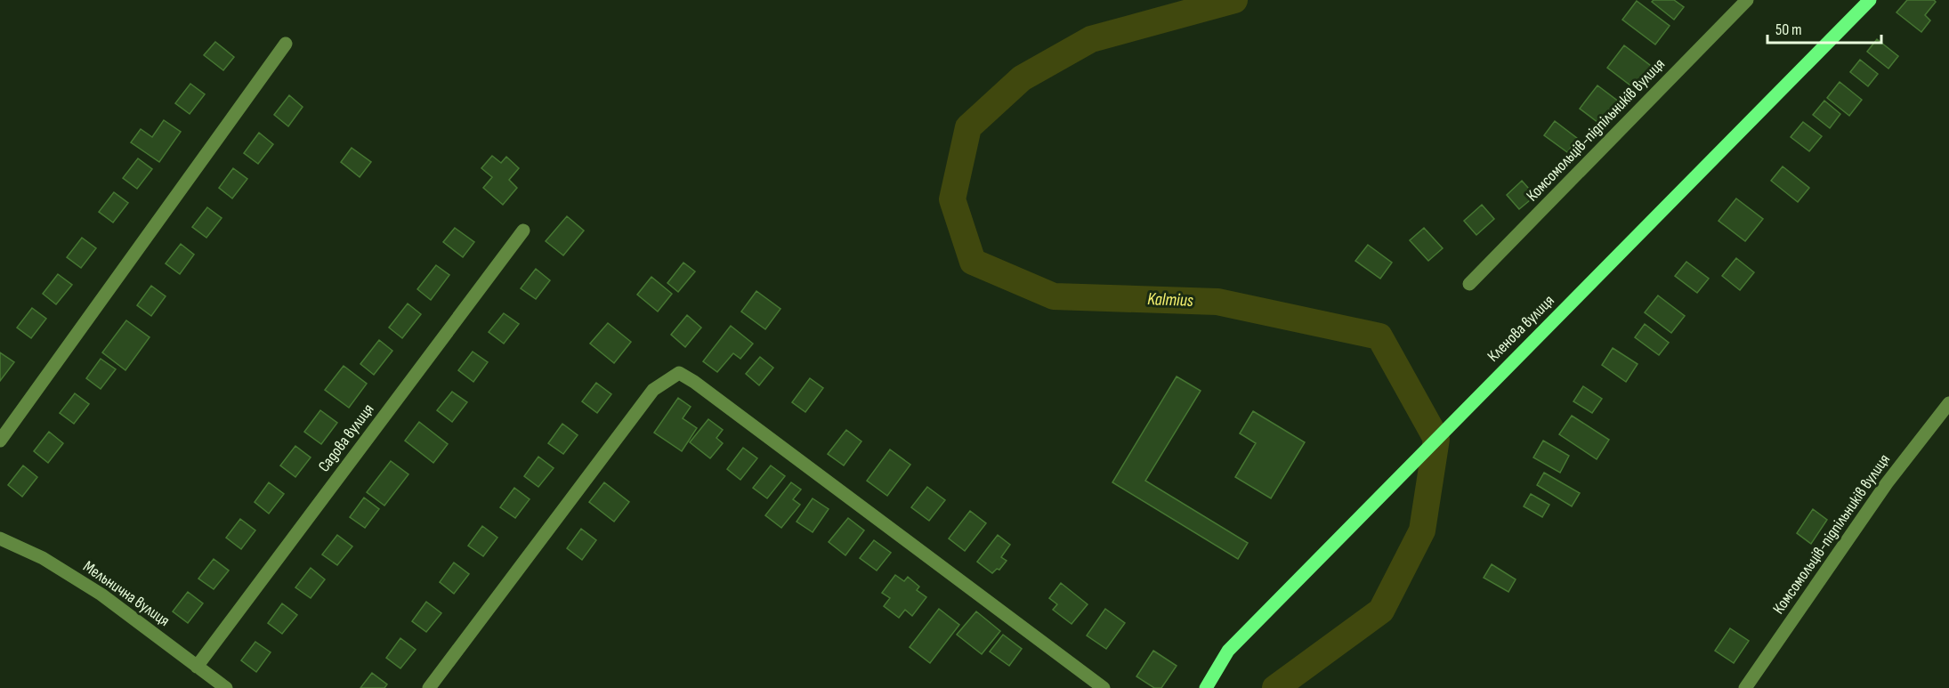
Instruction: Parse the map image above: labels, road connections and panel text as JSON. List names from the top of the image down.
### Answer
{
  "streets": {
    "main road": ["Кленова вулиця"],
    "street": ["Комсомольців-підпільників вулиця", "Садова вулиця", "Мельнична вулиця"]
  },
  "crossings": [
    ["Садова вулиця", "Мельнична вулиця"]
  ],
  "water": ["Kalmius"],
  "scale_bar": "50 m"
}
